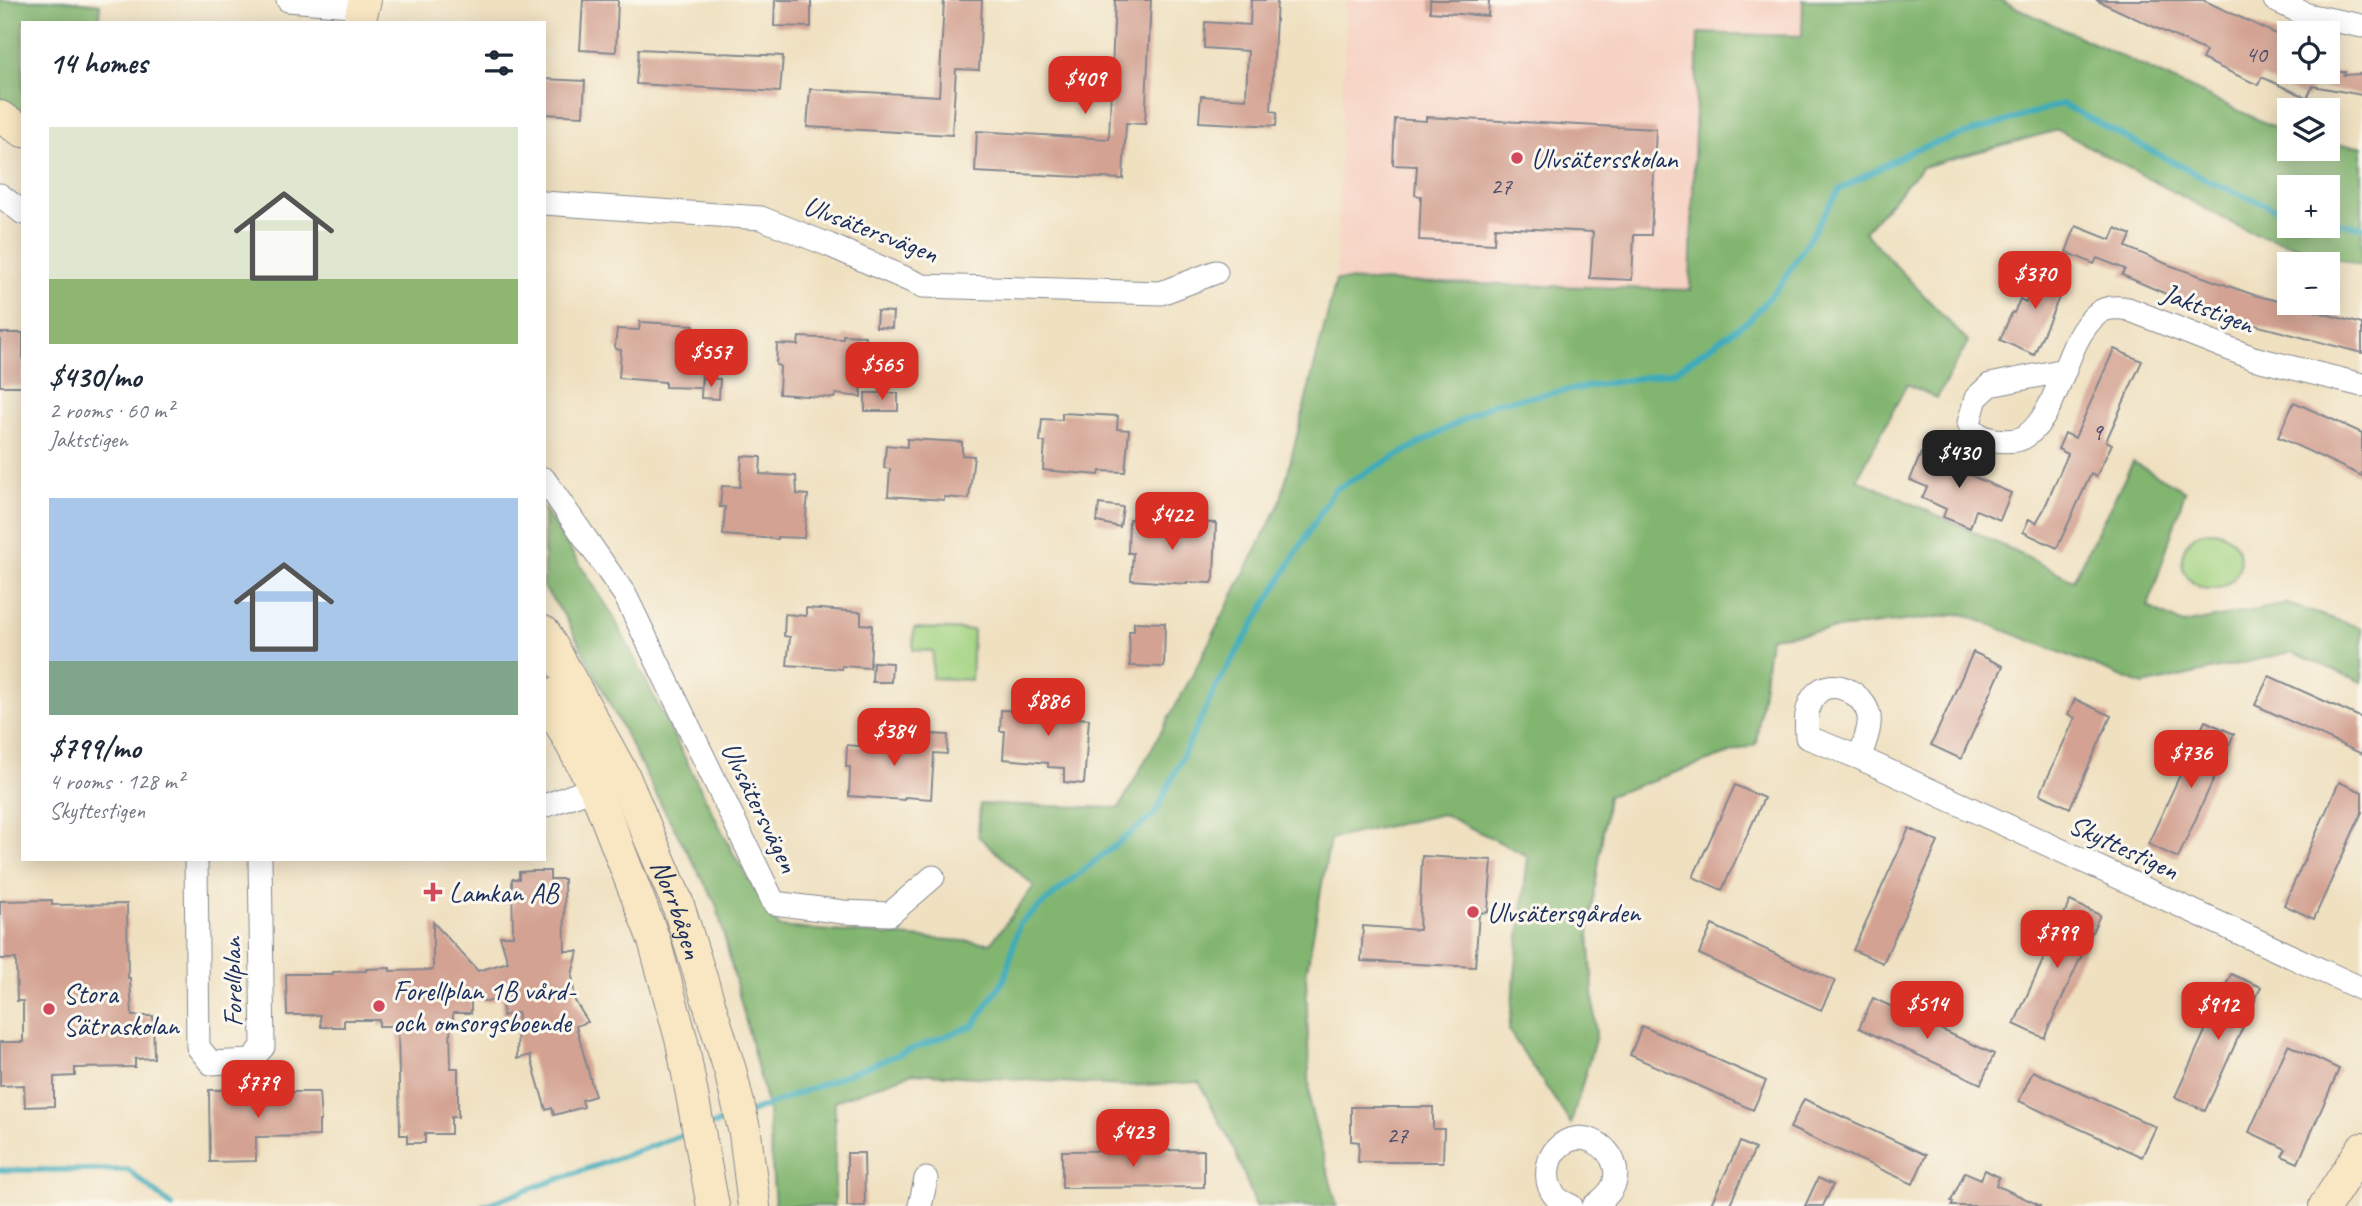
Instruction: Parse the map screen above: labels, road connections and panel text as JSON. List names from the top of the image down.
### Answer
{
  "streets": {
    "street": [
      "Ulvsätersvägen",
      "Jaktstigen",
      "Skyttestigen",
      "Norrbågen",
      "Forellplan"
    ]
  },
  "places": {
    "other": [
      "Ulvsätersskolan",
      "Ulvsätersgården",
      "Forellplan 1B vård- och omsorgsboende",
      "Stora Sätraskolan"
    ],
    "health": ["Lamkan AB"]
  },
  "house_numbers": [
    "40",
    "27",
    "9",
    "27"
  ],
  "page": {
    "map_buttons": ["+", "−"],
    "heading": "14 homes",
    "price": [
      "$409",
      "$370",
      "$557",
      "$565",
      "$430",
      "$422",
      "$886",
      "$384",
      "$736",
      "$799",
      "$514",
      "$912",
      "$779",
      "$423"
    ],
    "list": [
      {
        "name": "$430/mo",
        "note": "2 rooms · 60 m² · Jaktstigen"
      },
      {
        "name": "$799/mo",
        "note": "4 rooms · 128 m² · Skyttestigen"
      }
    ]
  }
}
